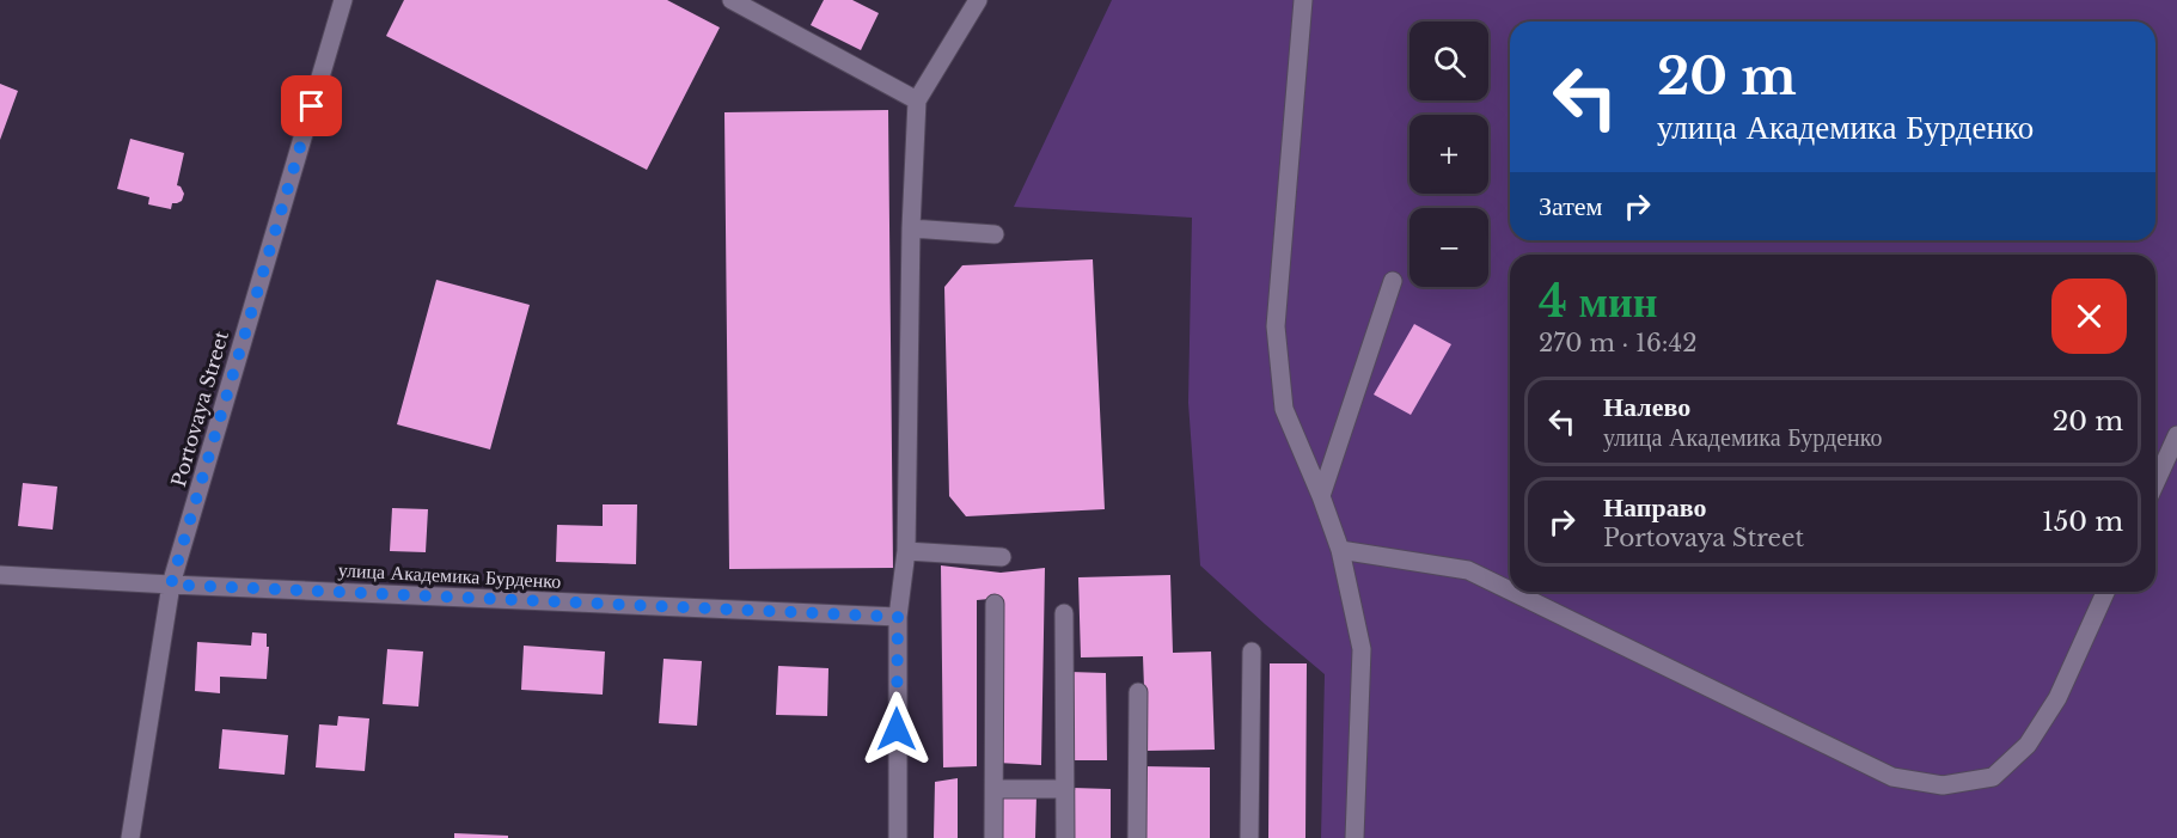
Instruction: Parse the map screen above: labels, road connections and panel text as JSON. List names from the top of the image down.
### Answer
{
  "streets": {
    "street": ["Portovaya Street", "улица Академика Бурденко"]
  },
  "crossings": [
    ["Portovaya Street", "улица Академика Бурденко"]
  ],
  "page": {
    "map_buttons": ["+", "−"],
    "turn": ["20 m", "улица Академика Бурденко"],
    "then": "Затем",
    "heading": ["4 мин", "270 m · 16:42"],
    "list": [
      {
        "name": "Налево",
        "note": "улица Академика Бурденко",
        "value": "20 m"
      },
      {
        "name": "Направо",
        "note": "Portovaya Street",
        "value": "150 m"
      }
    ]
  }
}
